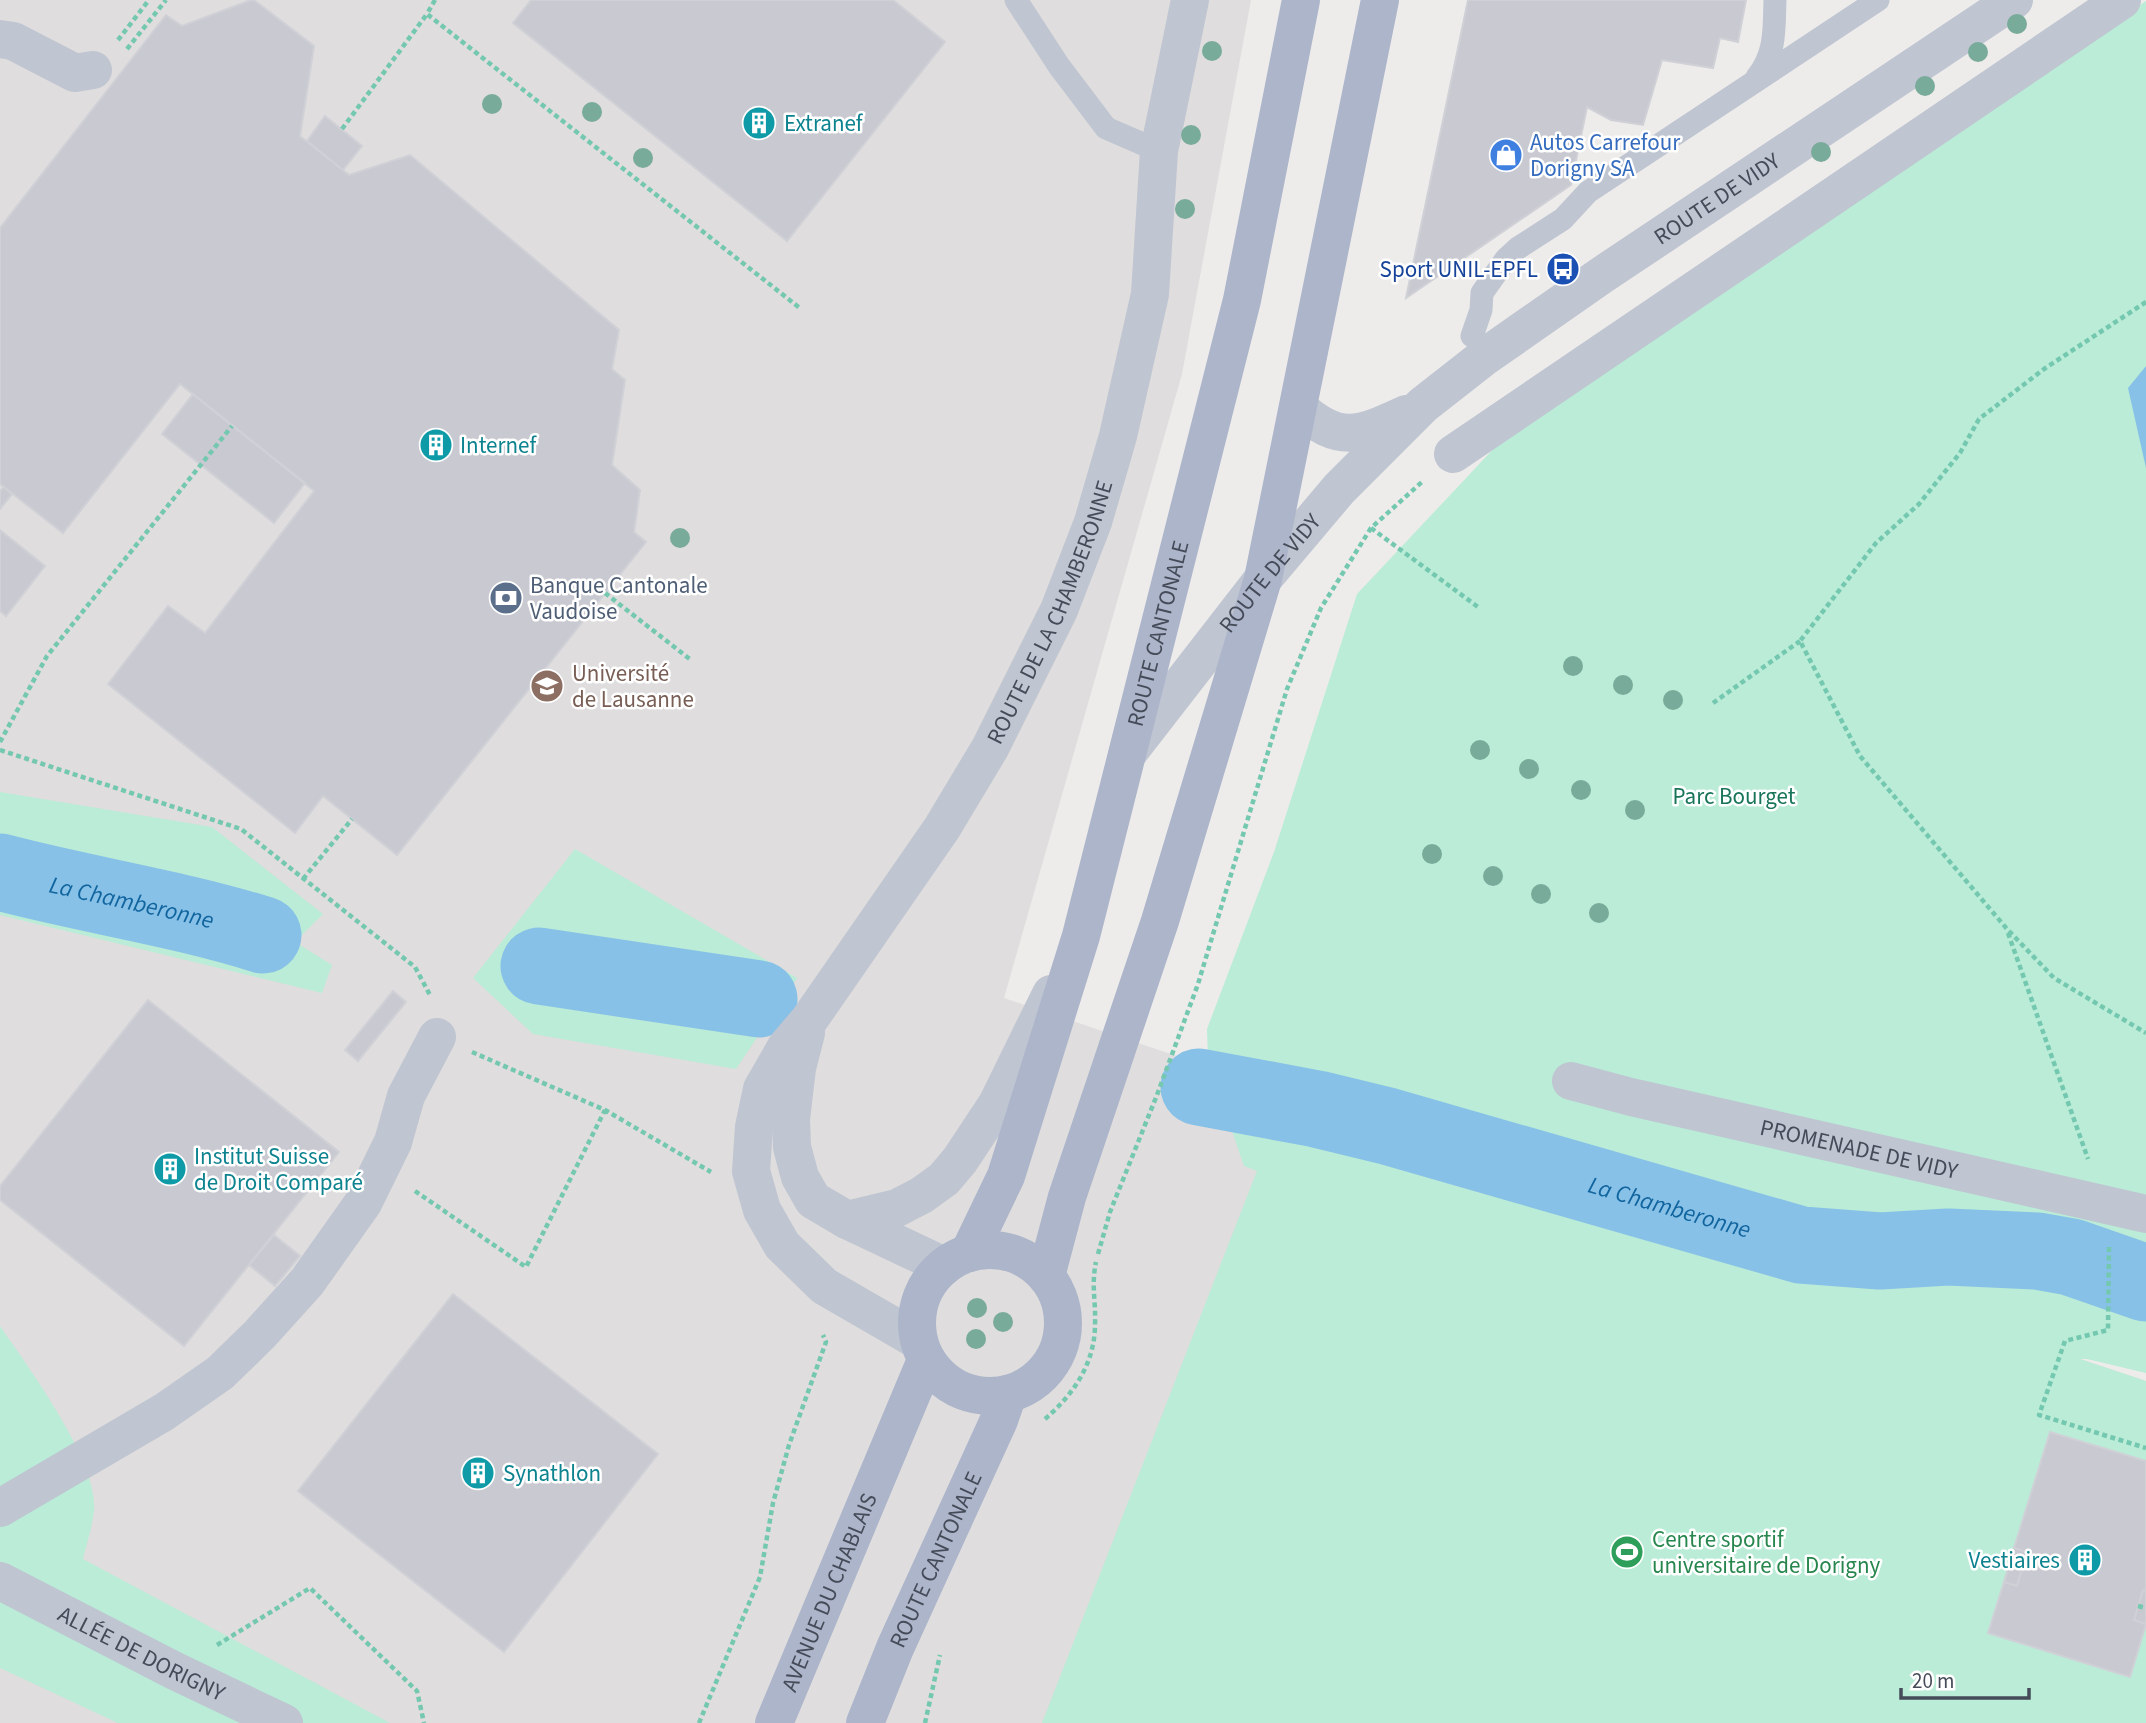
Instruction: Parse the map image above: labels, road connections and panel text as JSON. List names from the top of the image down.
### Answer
{
  "streets": {
    "main road": ["ROUTE CANTONALE", "AVENUE DU CHABLAIS"],
    "street": [
      "ROUTE DE VIDY",
      "ROUTE DE LA CHAMBERONNE",
      "PROMENADE DE VIDY",
      "ALLÉE DE DORIGNY"
    ]
  },
  "crossings": [
    ["ROUTE DE VIDY", "ROUTE CANTONALE"],
    ["ROUTE DE LA CHAMBERONNE", "ROUTE CANTONALE"],
    ["ROUTE DE LA CHAMBERONNE", "AVENUE DU CHABLAIS"],
    ["ROUTE CANTONALE", "AVENUE DU CHABLAIS"]
  ],
  "water": ["La Chamberonne"],
  "parks": ["Parc Bourget"],
  "places": {
    "building": [
      "Extranef",
      "Internef",
      "Institut Suisse de Droit Comparé",
      "Synathlon",
      "Vestiaires"
    ],
    "shop": ["Autos Carrefour Dorigny SA"],
    "bus stop": ["Sport UNIL-EPFL"],
    "bank": ["Banque Cantonale Vaudoise"],
    "school or university": ["Université de Lausanne"],
    "sports": ["Centre sportif universitaire de Dorigny"]
  },
  "scale_bar": "20 m"
}
